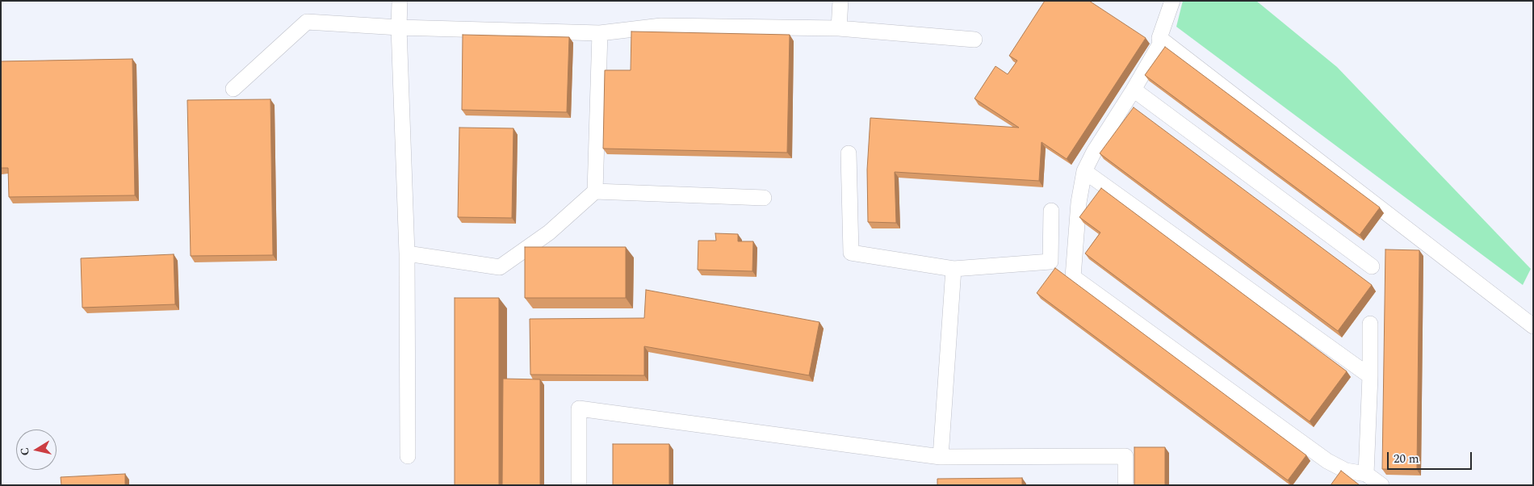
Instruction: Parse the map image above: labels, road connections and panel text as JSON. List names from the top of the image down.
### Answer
{
  "scale_bar": "20 m",
  "north": "left"
}
